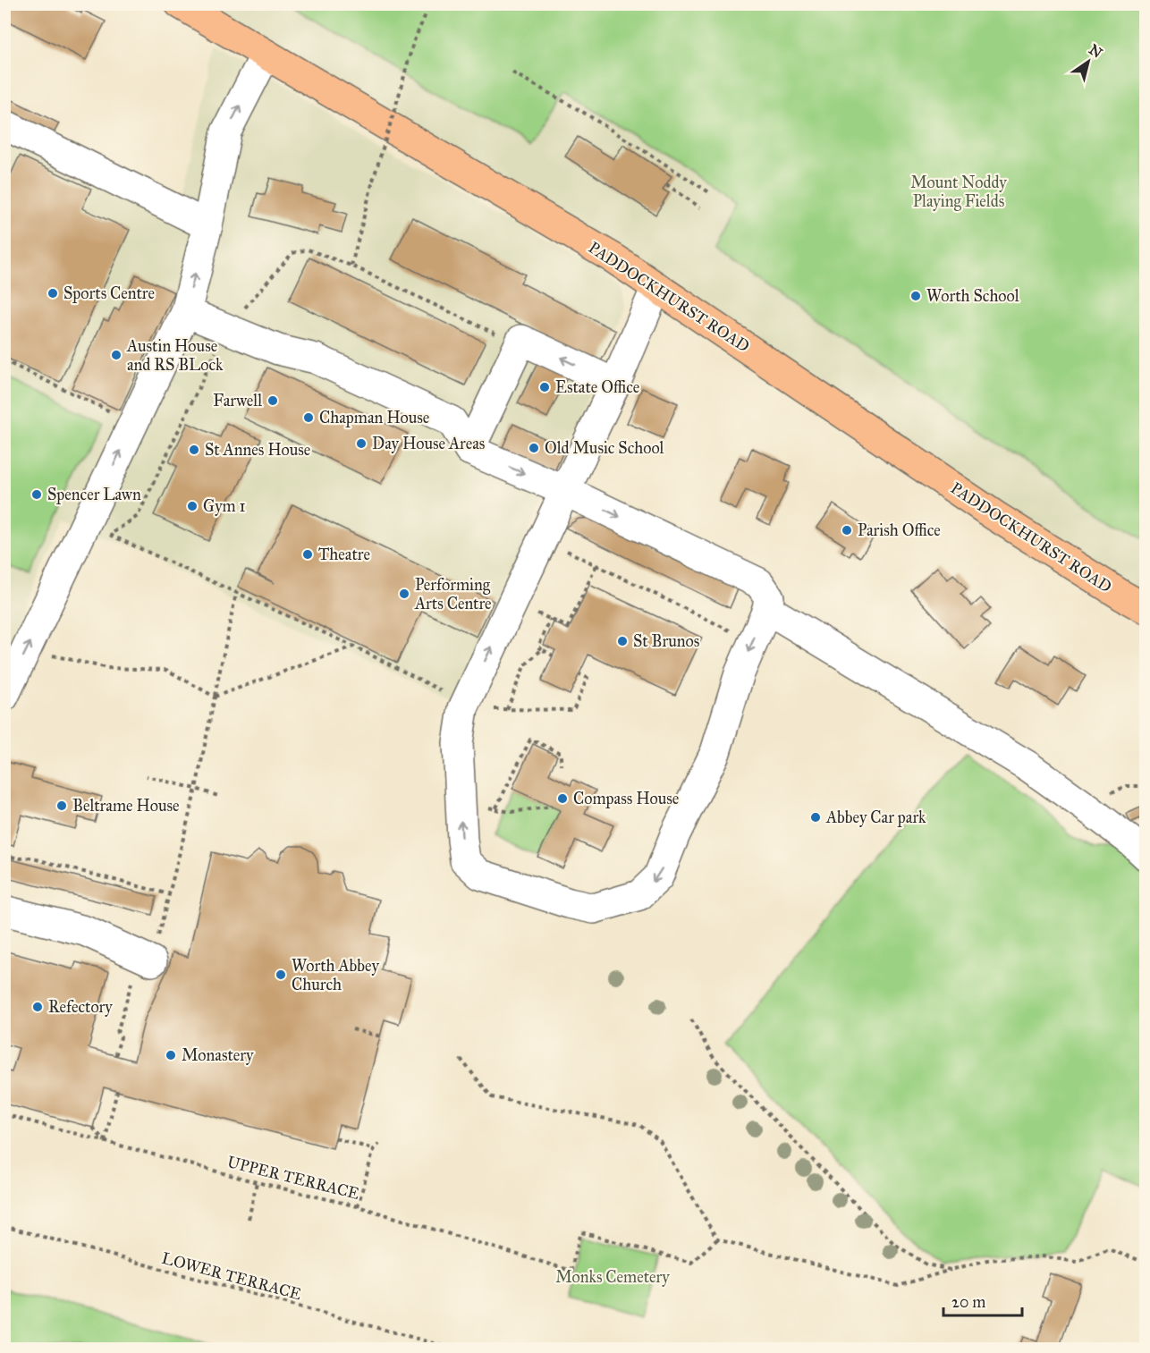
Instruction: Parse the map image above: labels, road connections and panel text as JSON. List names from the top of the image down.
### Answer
{
  "streets": {
    "main road": ["PADDOCKHURST ROAD"],
    "path": ["UPPER TERRACE", "LOWER TERRACE"]
  },
  "parks": ["Mount Noddy Playing Fields", "Monks Cemetery"],
  "places": [
    "Sports Centre",
    "Worth School",
    "Austin House and RS BLock",
    "Estate Office",
    "Farwell",
    "Chapman House",
    "Day House Areas",
    "Old Music School",
    "St Annes House",
    "Spencer Lawn",
    "Gym 1",
    "Parish Office",
    "Theatre",
    "Performing Arts Centre",
    "St Brunos",
    "Compass House",
    "Beltrame House",
    "Abbey Car park",
    "Worth Abbey Church",
    "Refectory",
    "Monastery"
  ],
  "scale_bar": "20 m",
  "north": "top right"
}
